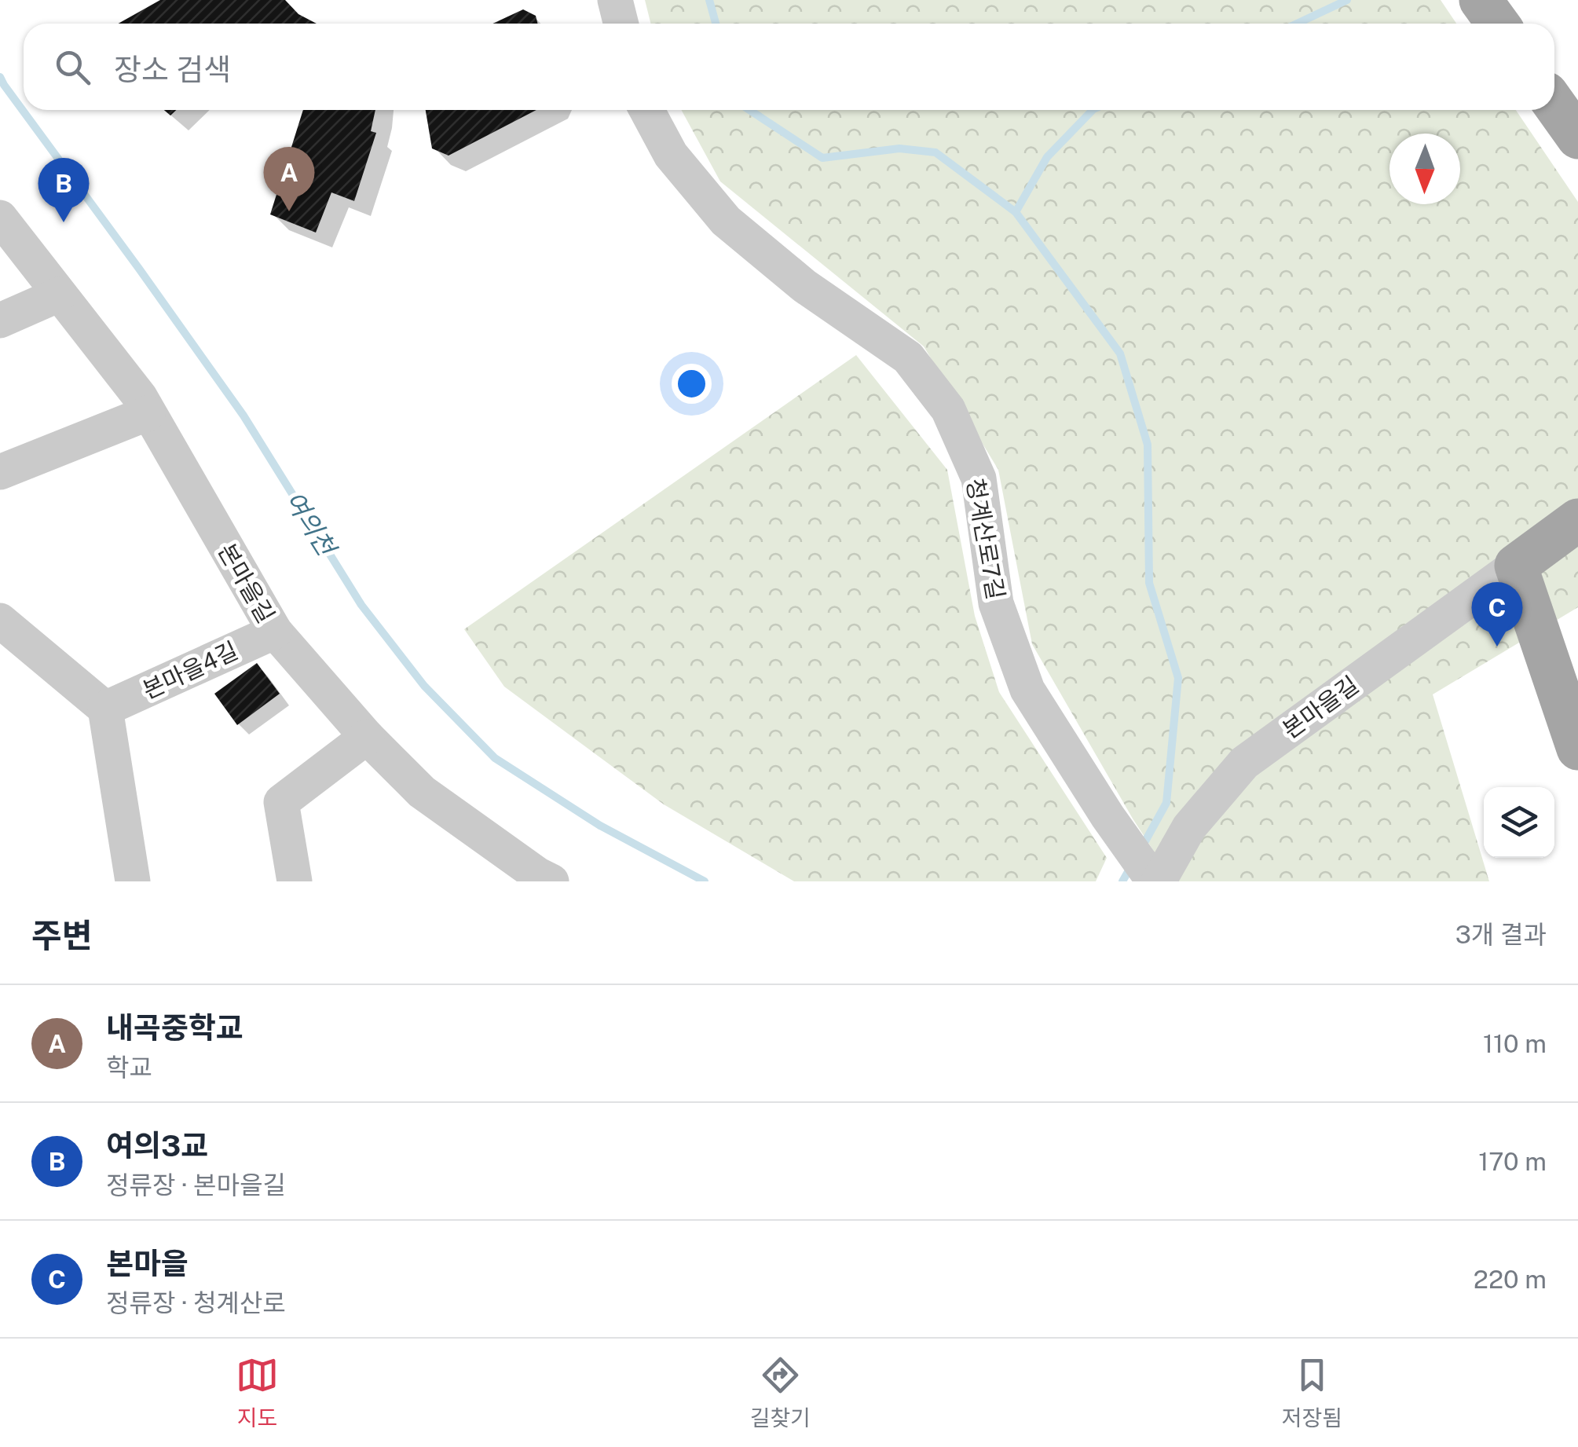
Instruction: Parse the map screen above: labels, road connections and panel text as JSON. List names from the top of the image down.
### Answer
{
  "streets": {
    "street": ["청계산로7길", "본마을길", "본마을4길"]
  },
  "crossings": [
    ["청계산로7길", "본마을길"],
    ["본마을길", "본마을4길"]
  ],
  "water": ["여의천"],
  "north": "bottom",
  "page": {
    "search": "장소 검색",
    "pins": ["A", "B", "C"],
    "heading": ["주변", "3개 결과"],
    "list": [
      {
        "mark": "A",
        "name": "내곡중학교",
        "note": "학교",
        "value": "110 m"
      },
      {
        "mark": "B",
        "name": "여의3교",
        "note": "정류장 · 본마을길",
        "value": "170 m"
      },
      {
        "mark": "C",
        "name": "본마을",
        "note": "정류장 · 청계산로",
        "value": "220 m"
      }
    ],
    "nav": ["지도", "길찾기", "저장됨"]
  }
}
